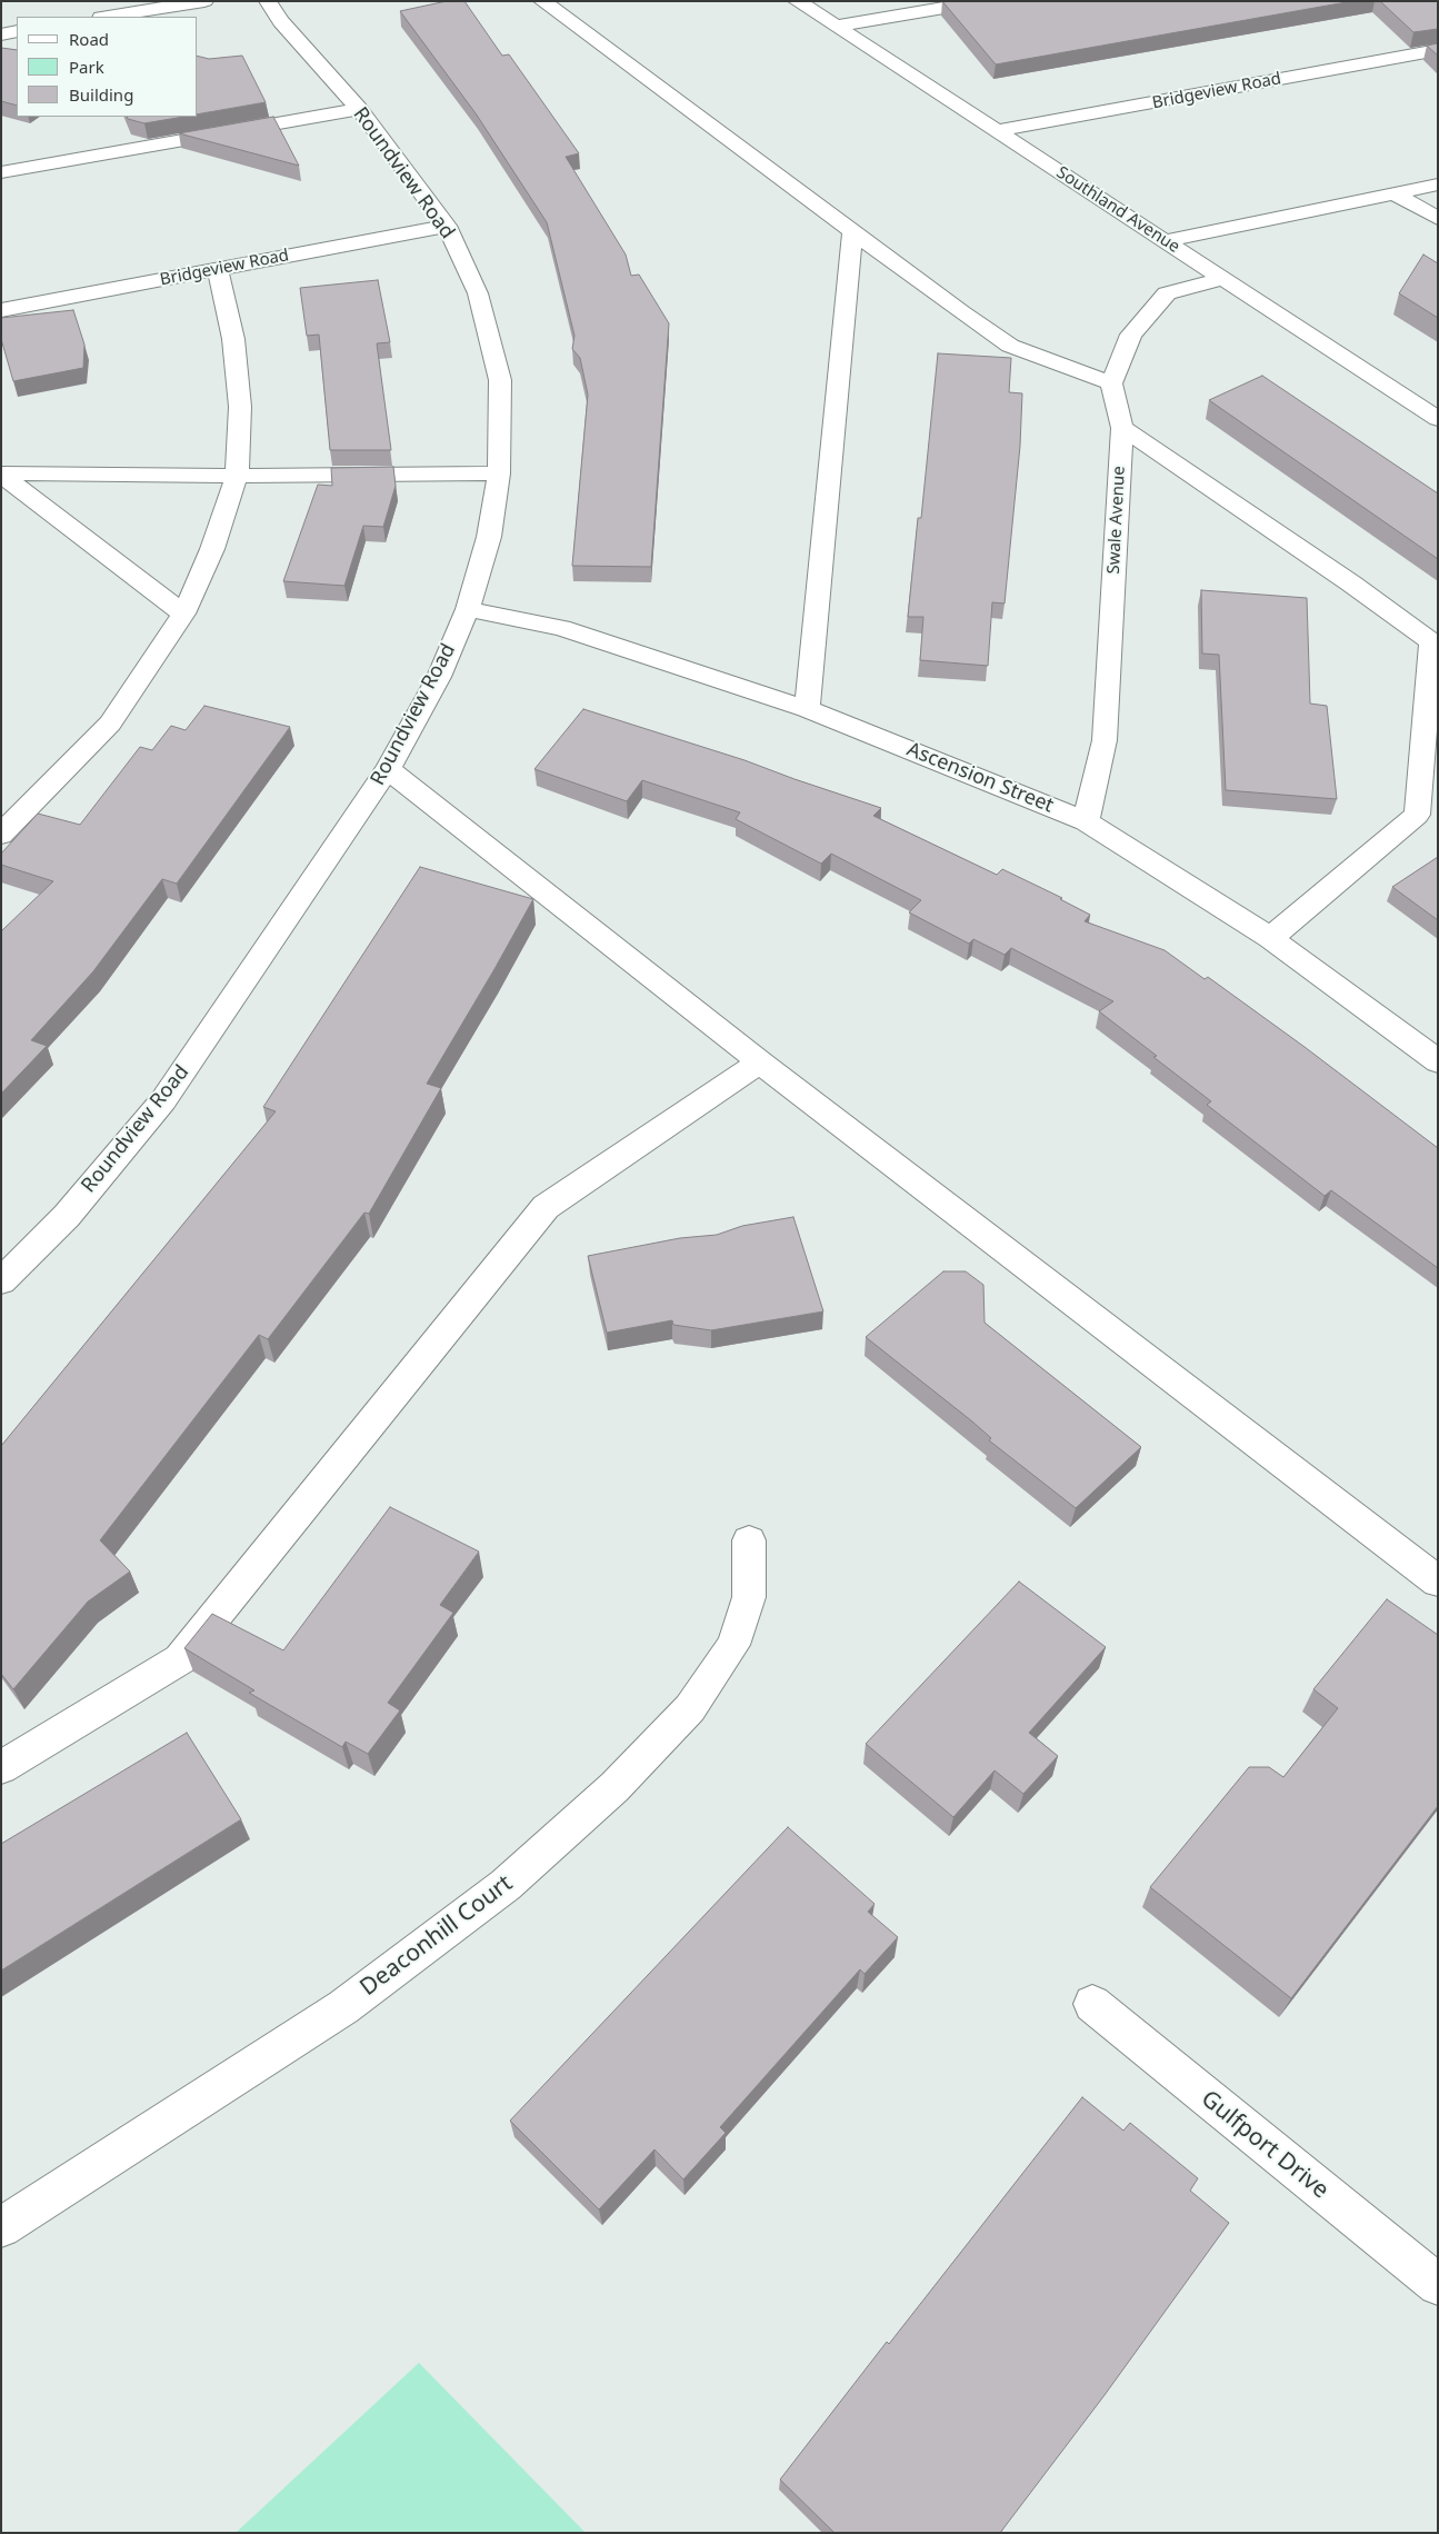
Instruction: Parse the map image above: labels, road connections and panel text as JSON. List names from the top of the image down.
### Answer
{
  "streets": {
    "street": [
      "Bridgeview Road",
      "Roundview Road",
      "Southland Avenue",
      "Swale Avenue",
      "Ascension Street",
      "Deaconhill Court",
      "Gulfport Drive"
    ]
  },
  "crossings": [
    ["Bridgeview Road", "Roundview Road"],
    ["Bridgeview Road", "Southland Avenue"],
    ["Roundview Road", "Ascension Street"],
    ["Swale Avenue", "Ascension Street"]
  ],
  "legend": ["Road", "Park", "Building"]
}
